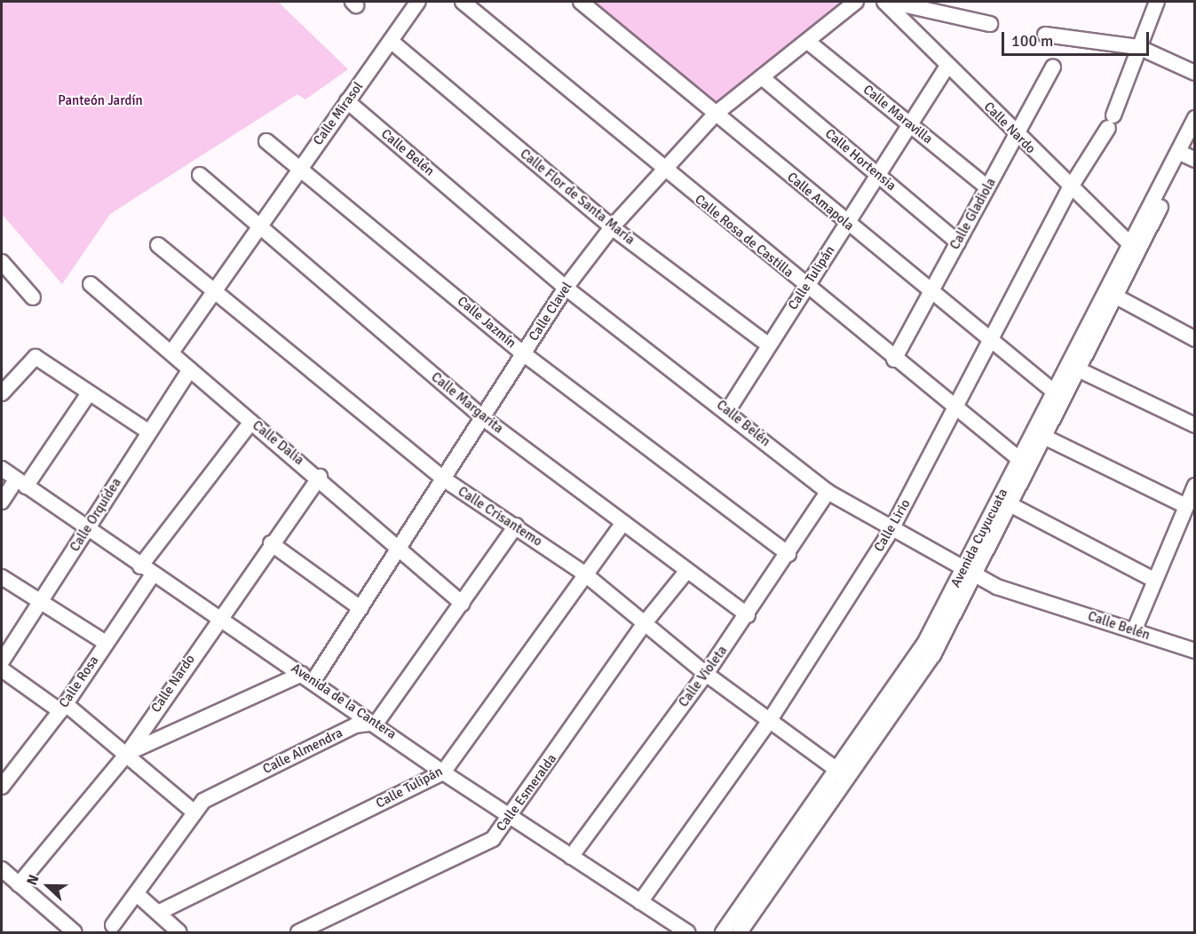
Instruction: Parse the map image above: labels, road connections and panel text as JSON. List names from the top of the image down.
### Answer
{
  "streets": {
    "street": [
      "Calle Mirasol",
      "Calle Maravilla",
      "Calle Nardo",
      "Calle Belén",
      "Calle Hortensia",
      "Calle Flor de Santa María",
      "Calle Amapola",
      "Calle Gladiola",
      "Calle Rosa de Castilla",
      "Calle Tulipán",
      "Calle Clavel",
      "Calle Jazmín",
      "Calle Margarita",
      "Calle Dalia",
      "Calle Orquídea",
      "Calle Crisantemo",
      "Calle Lirio",
      "Avenida Cuyucuata",
      "Calle Violeta",
      "Calle Rosa",
      "Avenida de la Cantera",
      "Calle Almendra",
      "Calle Esmeralda"
    ]
  },
  "crossings": [
    ["Calle Mirasol", "Calle Belén"],
    ["Calle Mirasol", "Calle Flor de Santa María"],
    ["Calle Mirasol", "Calle Jazmín"],
    ["Calle Mirasol", "Calle Margarita"],
    ["Calle Mirasol", "Calle Dalia"],
    ["Calle Mirasol", "Calle Crisantemo"],
    ["Calle Maravilla", "Calle Gladiola"],
    ["Calle Maravilla", "Calle Tulipán"],
    ["Calle Maravilla", "Calle Clavel"],
    ["Calle Nardo", "Calle Gladiola"],
    ["Calle Nardo", "Calle Tulipán"],
    ["Calle Nardo", "Calle Dalia"],
    ["Calle Nardo", "Calle Lirio"],
    ["Calle Nardo", "Avenida Cuyucuata"],
    ["Calle Nardo", "Avenida de la Cantera"],
    ["Calle Belén", "Calle Tulipán"],
    ["Calle Belén", "Calle Clavel"],
    ["Calle Belén", "Calle Lirio"],
    ["Calle Belén", "Avenida Cuyucuata"],
    ["Calle Belén", "Calle Violeta"],
    ["Calle Hortensia", "Calle Gladiola"],
    ["Calle Hortensia", "Calle Tulipán"],
    ["Calle Hortensia", "Calle Clavel"],
    ["Calle Flor de Santa María", "Calle Tulipán"],
    ["Calle Flor de Santa María", "Calle Clavel"],
    ["Calle Amapola", "Calle Gladiola"],
    ["Calle Amapola", "Calle Tulipán"],
    ["Calle Amapola", "Calle Clavel"],
    ["Calle Amapola", "Calle Lirio"],
    ["Calle Amapola", "Avenida Cuyucuata"],
    ["Calle Gladiola", "Calle Rosa de Castilla"],
    ["Calle Rosa de Castilla", "Calle Tulipán"],
    ["Calle Rosa de Castilla", "Calle Clavel"],
    ["Calle Rosa de Castilla", "Calle Lirio"],
    ["Calle Rosa de Castilla", "Avenida Cuyucuata"],
    ["Calle Tulipán", "Calle Margarita"],
    ["Calle Tulipán", "Calle Crisantemo"],
    ["Calle Tulipán", "Avenida de la Cantera"],
    ["Calle Clavel", "Calle Jazmín"],
    ["Calle Clavel", "Calle Margarita"],
    ["Calle Clavel", "Calle Dalia"],
    ["Calle Clavel", "Calle Crisantemo"],
    ["Calle Clavel", "Avenida de la Cantera"],
    ["Calle Jazmín", "Calle Violeta"],
    ["Calle Margarita", "Calle Violeta"],
    ["Calle Margarita", "Calle Esmeralda"],
    ["Calle Dalia", "Calle Orquídea"],
    ["Calle Dalia", "Calle Rosa"],
    ["Calle Orquídea", "Avenida de la Cantera"],
    ["Calle Crisantemo", "Calle Lirio"],
    ["Calle Crisantemo", "Avenida Cuyucuata"],
    ["Calle Crisantemo", "Calle Violeta"],
    ["Calle Crisantemo", "Calle Esmeralda"],
    ["Calle Lirio", "Avenida de la Cantera"],
    ["Calle Violeta", "Avenida de la Cantera"],
    ["Calle Rosa", "Avenida de la Cantera"],
    ["Avenida de la Cantera", "Calle Almendra"],
    ["Avenida de la Cantera", "Calle Esmeralda"]
  ],
  "parks": ["Panteón Jardín"],
  "scale_bar": "100 m",
  "north": "left"
}
